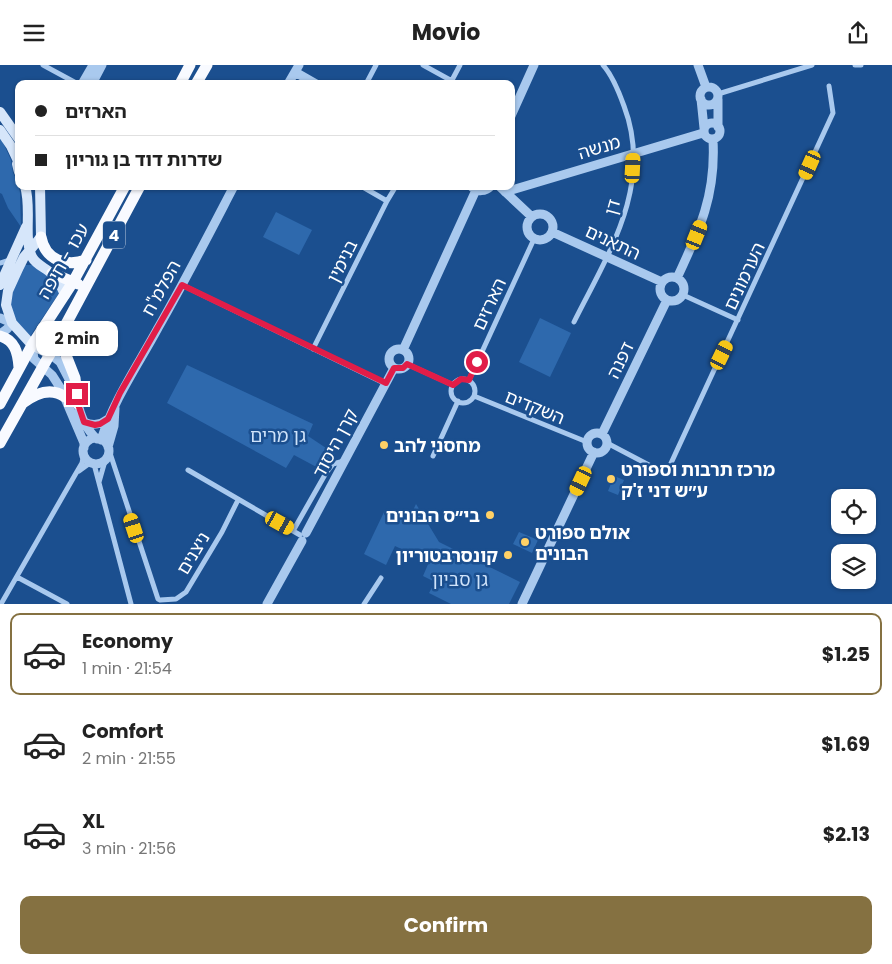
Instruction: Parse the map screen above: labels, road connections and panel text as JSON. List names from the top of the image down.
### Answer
{
  "streets": {
    "highway": ["4", "עכו - חיפה"],
    "street": [
      "מנשה",
      "דן",
      "התאנים",
      "בנימין",
      "הערמונים",
      "הפלמ\"ח",
      "הארזים",
      "דפנה",
      "השקדים",
      "קרן היסוד",
      "ניצנים"
    ]
  },
  "crossings": [
    ["מנשה", "דן"],
    ["דן", "התאנים"],
    ["התאנים", "הארזים"],
    ["התאנים", "דפנה"],
    ["הערמונים", "דפנה"],
    ["הערמונים", "השקדים"],
    ["הפלמ\"ח", "ניצנים"],
    ["הארזים", "השקדים"],
    ["דפנה", "השקדים"]
  ],
  "parks": ["גן מרים", "גן סביון"],
  "places": [
    "מחסני להב",
    "מרכז תרבות וספורט ע״ש דני ז'ק",
    "בי״ס הבונים",
    "אולם ספורט הבונים",
    "קונסרבטוריון"
  ],
  "page": {
    "header": "Movio",
    "banner": ["הארזים", "שדרות דוד בן גוריון"],
    "bubble": "2 min",
    "list": [
      {
        "name": "Economy",
        "note": "1 min · 21:54",
        "value": "$1.25"
      },
      {
        "name": "Comfort",
        "note": "2 min · 21:55",
        "value": "$1.69"
      },
      {
        "name": "XL",
        "note": "3 min · 21:56",
        "value": "$2.13"
      }
    ],
    "buttons": "Confirm"
  }
}
